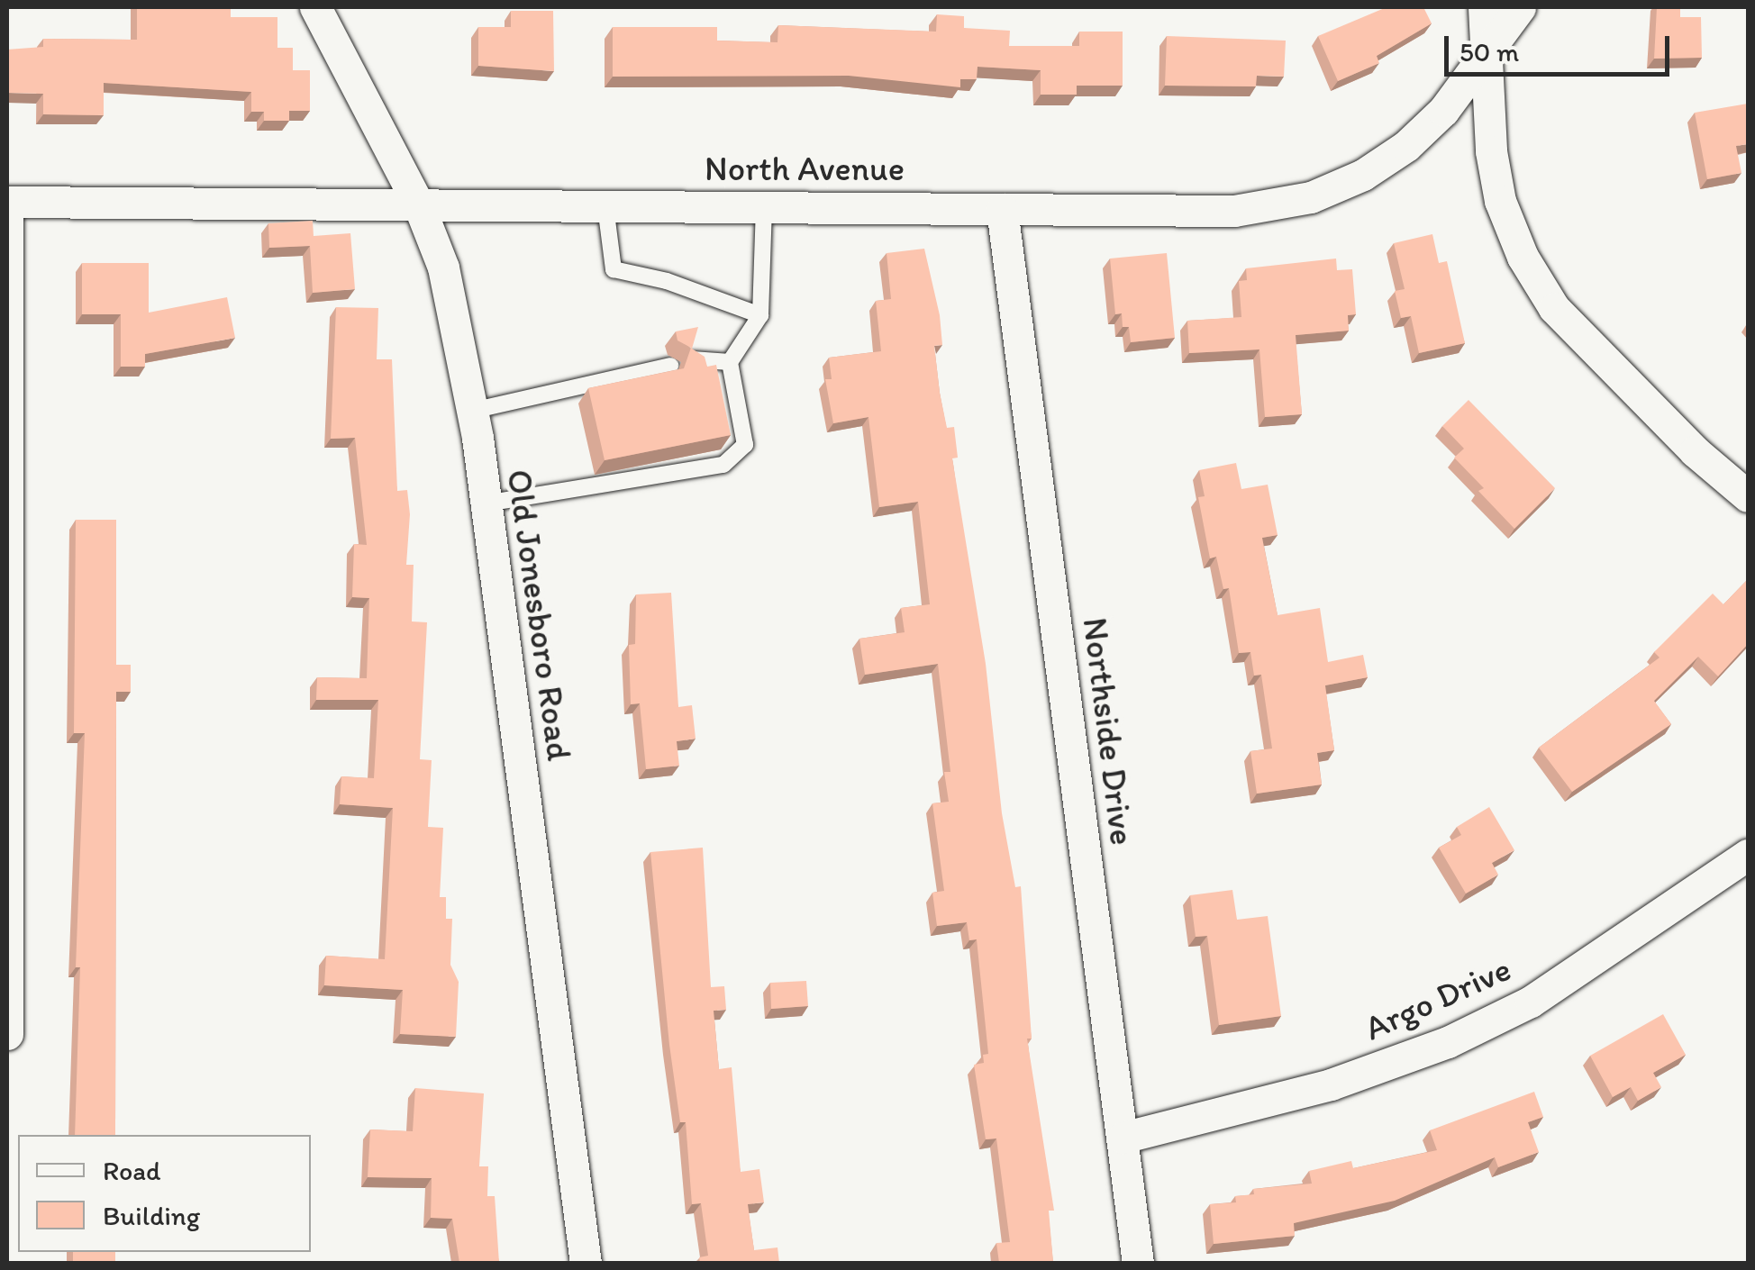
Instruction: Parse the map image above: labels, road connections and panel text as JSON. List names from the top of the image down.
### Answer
{
  "streets": {
    "street": [
      "North Avenue",
      "Old Jonesboro Road",
      "Northside Drive",
      "Argo Drive"
    ]
  },
  "crossings": [
    ["North Avenue", "Old Jonesboro Road"],
    ["North Avenue", "Northside Drive"],
    ["Northside Drive", "Argo Drive"]
  ],
  "legend": ["Road", "Building"],
  "scale_bar": "50 m"
}
